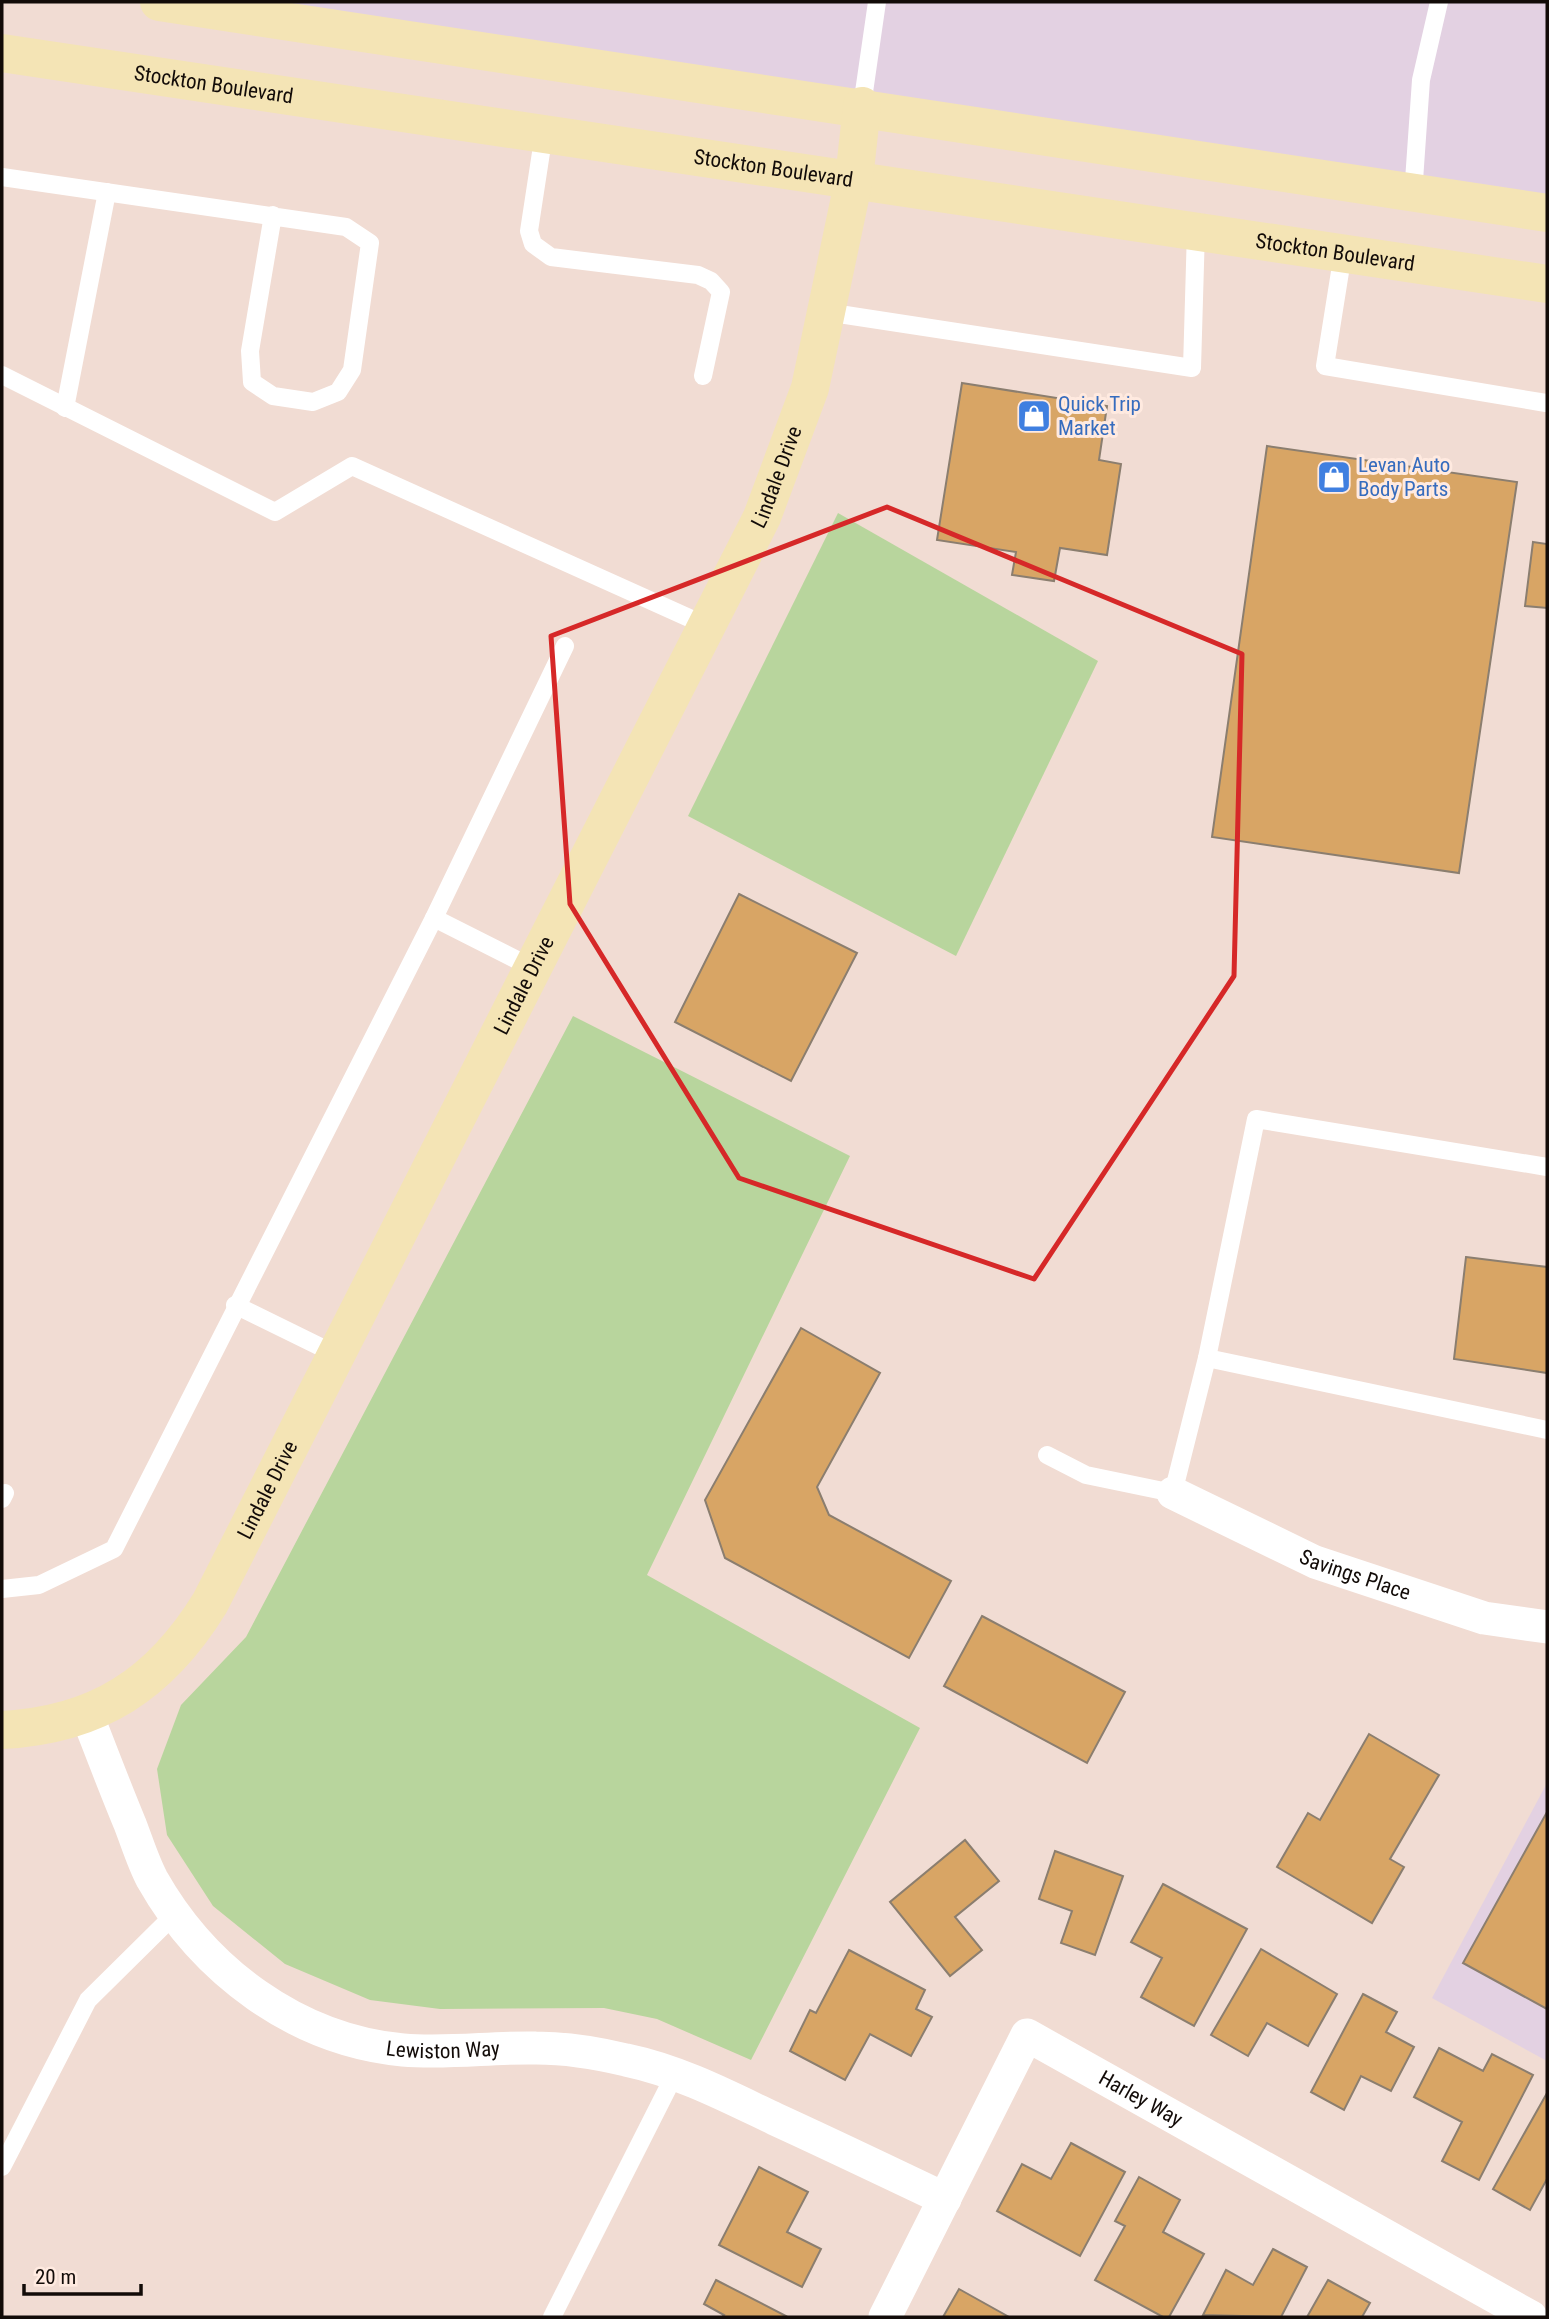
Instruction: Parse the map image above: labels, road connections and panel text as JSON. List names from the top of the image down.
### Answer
{
  "streets": {
    "main road": ["Stockton Boulevard", "Lindale Drive"],
    "street": ["Savings Place", "Lewiston Way", "Harley Way"]
  },
  "crossings": [
    ["Stockton Boulevard", "Lindale Drive"],
    ["Lindale Drive", "Lewiston Way"],
    ["Lewiston Way", "Harley Way"]
  ],
  "places": {
    "shop": ["Quick Trip Market", "Levan Auto Body Parts"]
  },
  "scale_bar": "20 m"
}
